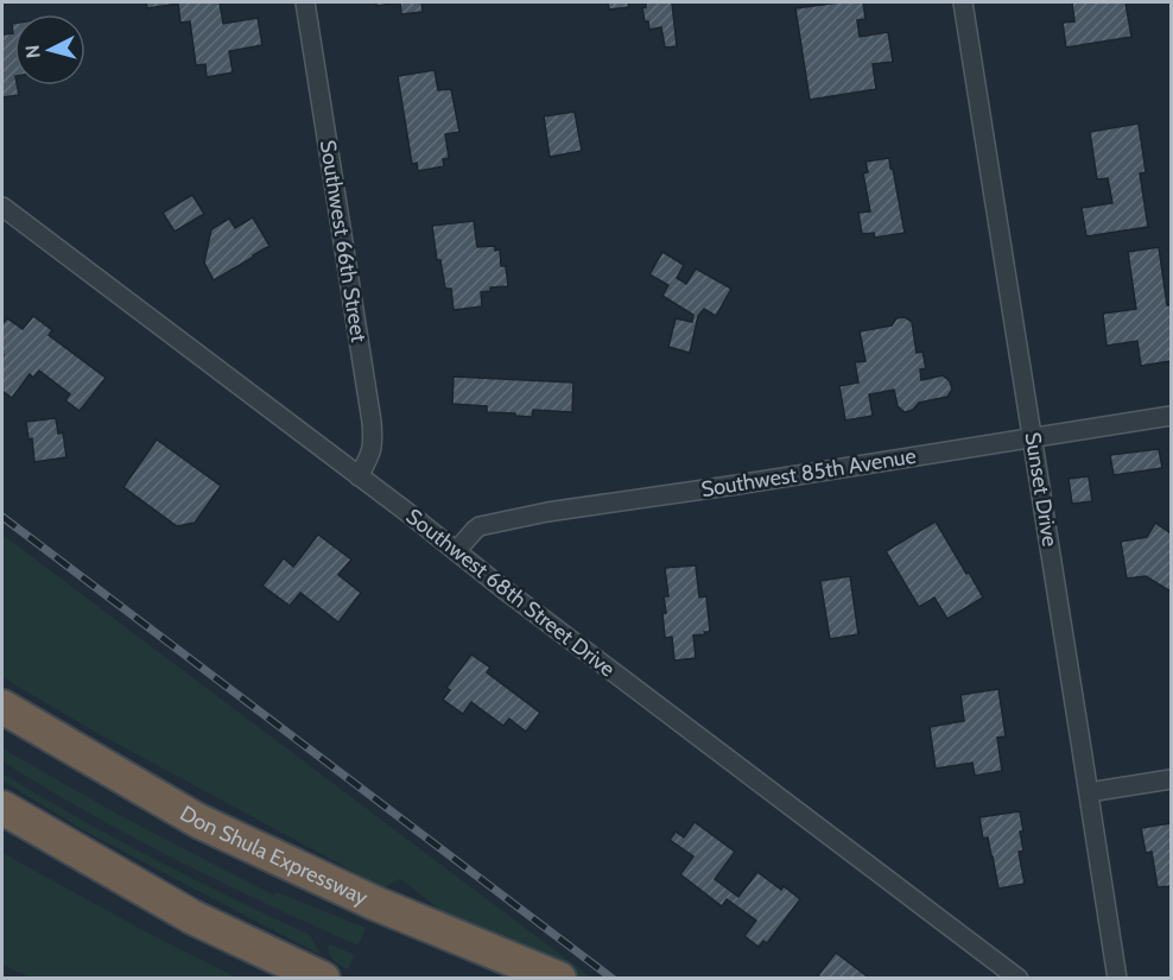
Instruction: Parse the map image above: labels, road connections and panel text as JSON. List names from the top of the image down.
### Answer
{
  "streets": {
    "highway": ["Don Shula Expressway"],
    "street": [
      "Southwest 66th Street",
      "Southwest 85th Avenue",
      "Sunset Drive",
      "Southwest 68th Street Drive"
    ]
  },
  "crossings": [
    ["Southwest 66th Street", "Southwest 68th Street Drive"],
    ["Southwest 85th Avenue", "Sunset Drive"],
    ["Southwest 85th Avenue", "Southwest 68th Street Drive"]
  ],
  "north": "left"
}
